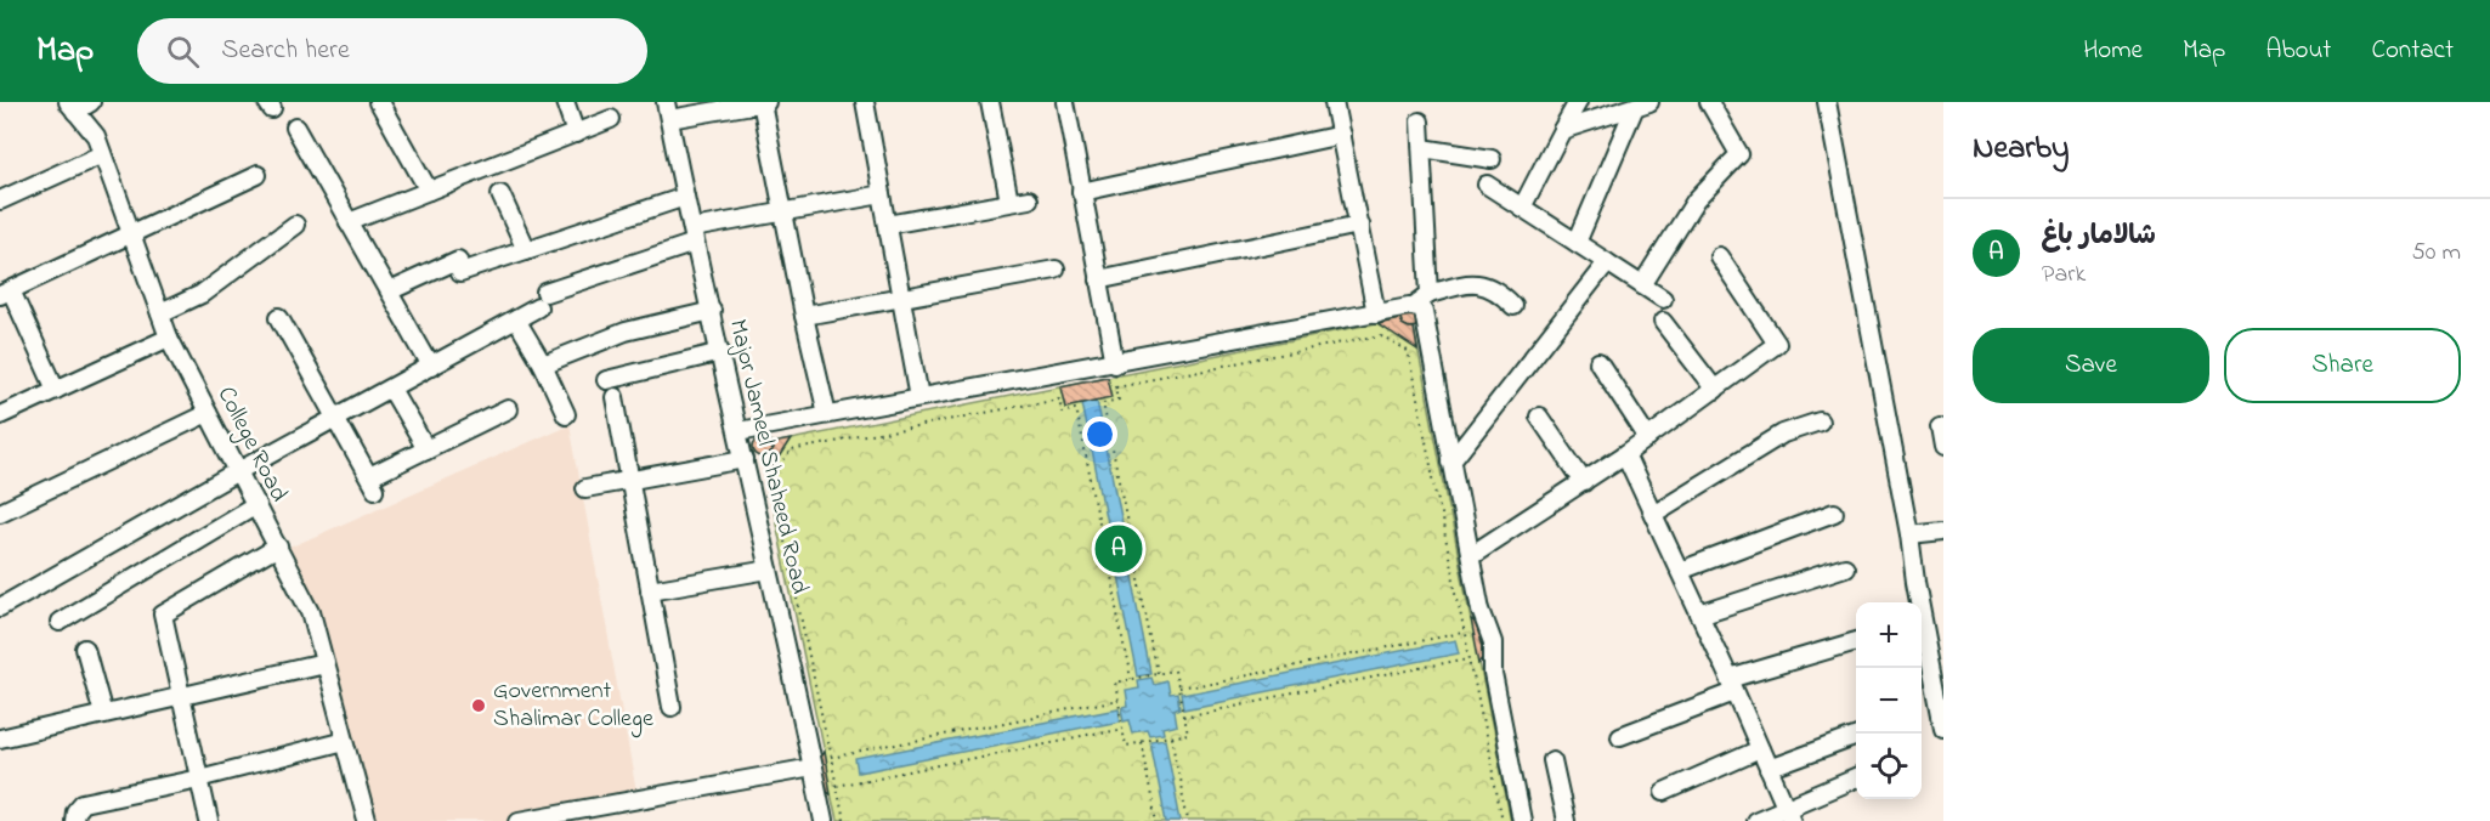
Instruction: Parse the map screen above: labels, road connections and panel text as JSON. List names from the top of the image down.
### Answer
{
  "streets": {
    "street": ["College Road", "Major Jameel Shaheed Road"]
  },
  "places": ["Government Shalimar College"],
  "page": {
    "header": "Map",
    "search": "Search here",
    "nav": [
      "Home",
      "Map",
      "About",
      "Contact"
    ],
    "heading": "Nearby",
    "list": [
      {
        "mark": "A",
        "name": "شالامار باغ",
        "note": "Park",
        "value": "50 m"
      }
    ],
    "buttons": ["Save", "Share"],
    "pins": "A",
    "map_buttons": ["+", "−"]
  }
}
